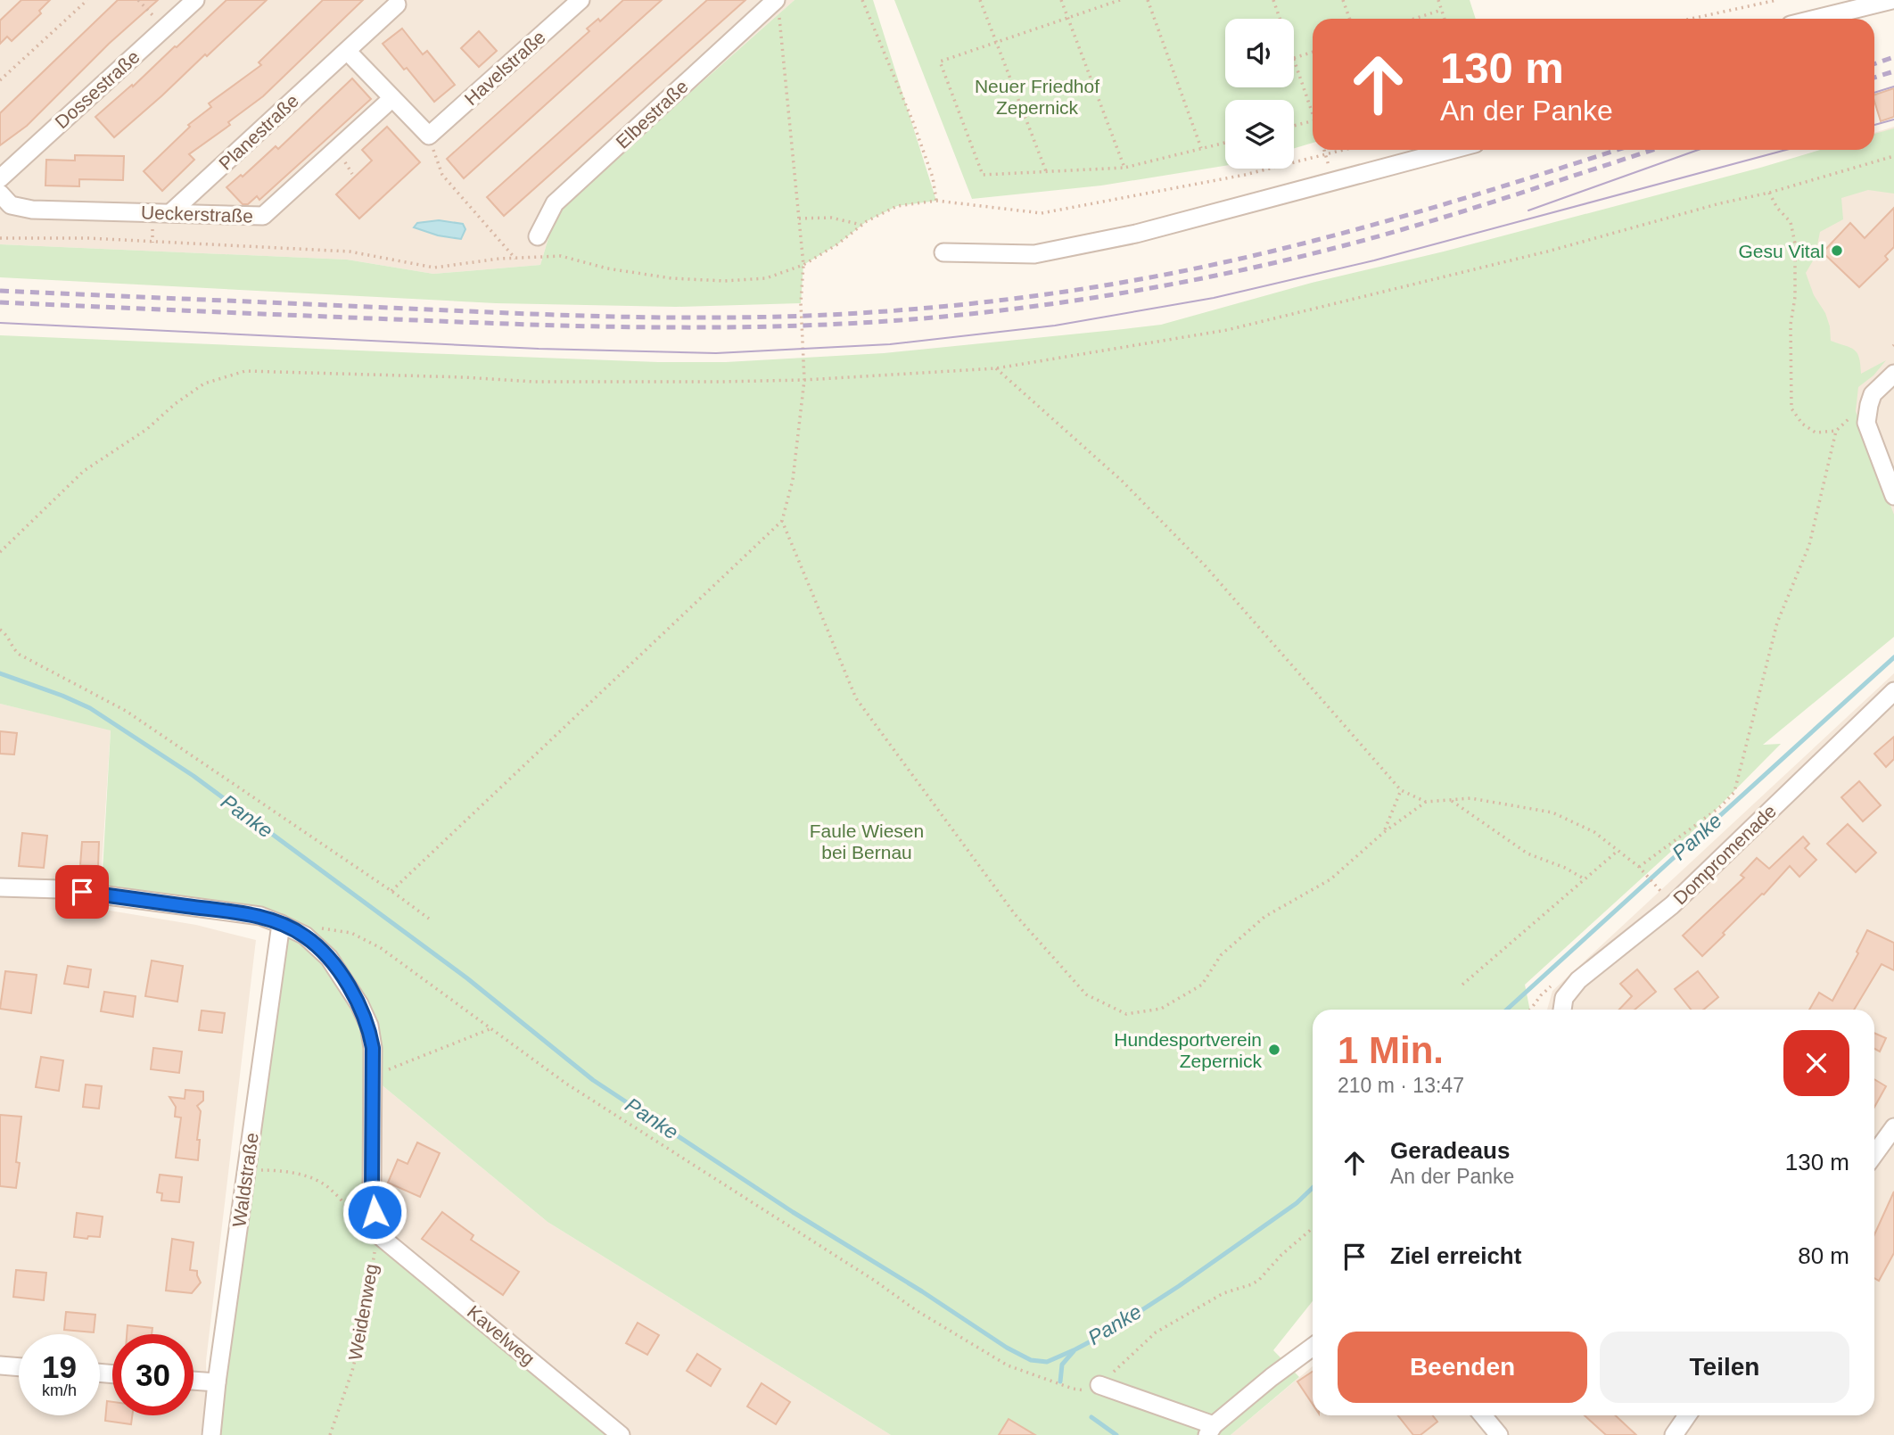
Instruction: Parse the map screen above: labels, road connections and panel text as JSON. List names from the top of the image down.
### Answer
{
  "streets": {
    "street": [
      "Havelstraße",
      "Dossestraße",
      "Elbestraße",
      "Planestraße",
      "Ueckerstraße",
      "Dompromenade",
      "Waldstraße",
      "Kavelweg"
    ],
    "path": ["Weidenweg"]
  },
  "crossings": [
    ["Planestraße", "Ueckerstraße"],
    ["Weidenweg", "Kavelweg"]
  ],
  "water": ["Panke"],
  "parks": ["Neuer Friedhof Zepernick", "Faule Wiesen bei Bernau"],
  "places": ["Gesu Vital", "Hundesportverein Zepernick"],
  "page": {
    "turn": ["130 m", "An der Panke"],
    "heading": ["1 Min.", "210 m · 13:47"],
    "list": [
      {
        "name": "Geradeaus",
        "note": "An der Panke",
        "value": "130 m"
      },
      {
        "name": "Ziel erreicht",
        "value": "80 m"
      }
    ],
    "buttons": ["Beenden", "Teilen"],
    "speed": "19 km/h",
    "limit": "30"
  }
}
